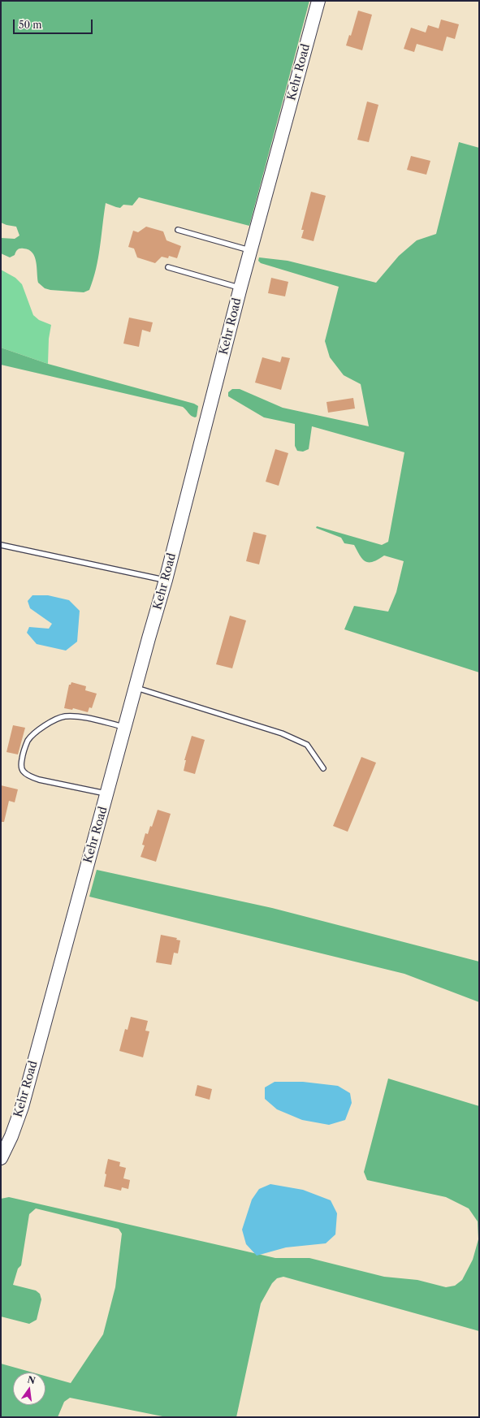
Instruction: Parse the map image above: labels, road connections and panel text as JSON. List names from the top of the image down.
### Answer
{
  "streets": {
    "street": ["Kehr Road"]
  },
  "scale_bar": "50 m",
  "north": "top"
}
